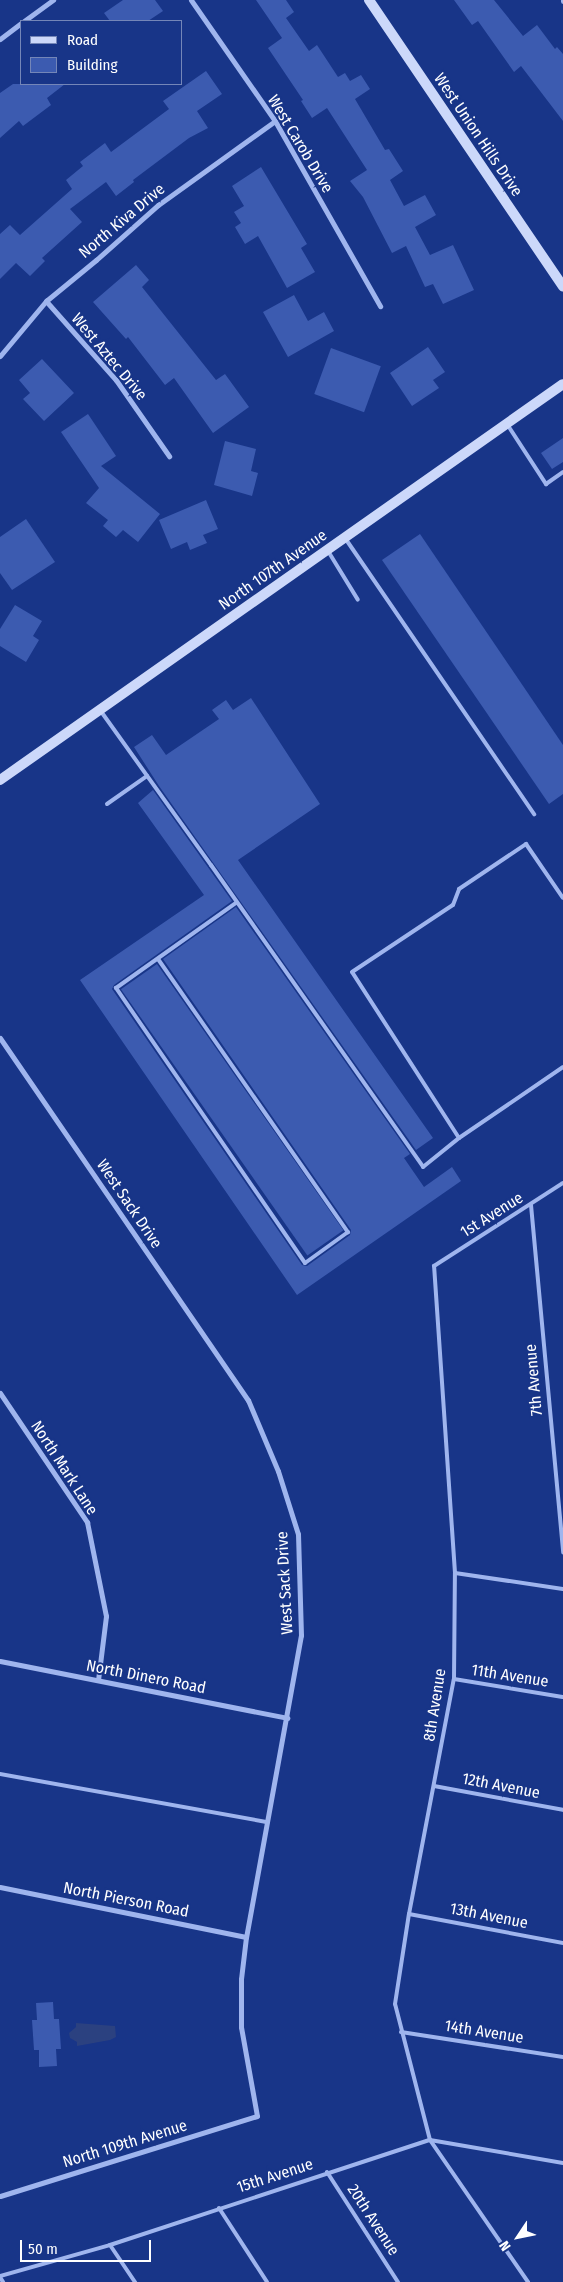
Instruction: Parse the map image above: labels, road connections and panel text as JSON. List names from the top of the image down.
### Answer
{
  "streets": {
    "main road": ["West Union Hills Drive", "North 107th Avenue"],
    "street": [
      "West Carob Drive",
      "North Kiva Drive",
      "West Aztec Drive",
      "West Sack Drive",
      "North Mark Lane",
      "North Dinero Road",
      "North Pierson Road",
      "North 109th Avenue"
    ],
    "lane": [
      "1st Avenue",
      "7th Avenue",
      "11th Avenue",
      "8th Avenue",
      "12th Avenue",
      "13th Avenue",
      "14th Avenue",
      "15th Avenue",
      "20th Avenue"
    ]
  },
  "crossings": [
    ["West Carob Drive", "North Kiva Drive"],
    ["North Kiva Drive", "West Aztec Drive"],
    ["West Sack Drive", "North Dinero Road"],
    ["West Sack Drive", "North Pierson Road"],
    ["West Sack Drive", "North 109th Avenue"],
    ["1st Avenue", "7th Avenue"],
    ["1st Avenue", "8th Avenue"],
    ["North Mark Lane", "North Dinero Road"],
    ["11th Avenue", "8th Avenue"],
    ["8th Avenue", "12th Avenue"],
    ["8th Avenue", "13th Avenue"],
    ["8th Avenue", "14th Avenue"],
    ["8th Avenue", "15th Avenue"],
    ["15th Avenue", "20th Avenue"]
  ],
  "legend": ["Road", "Building"],
  "scale_bar": "50 m",
  "north": "bottom left"
}
